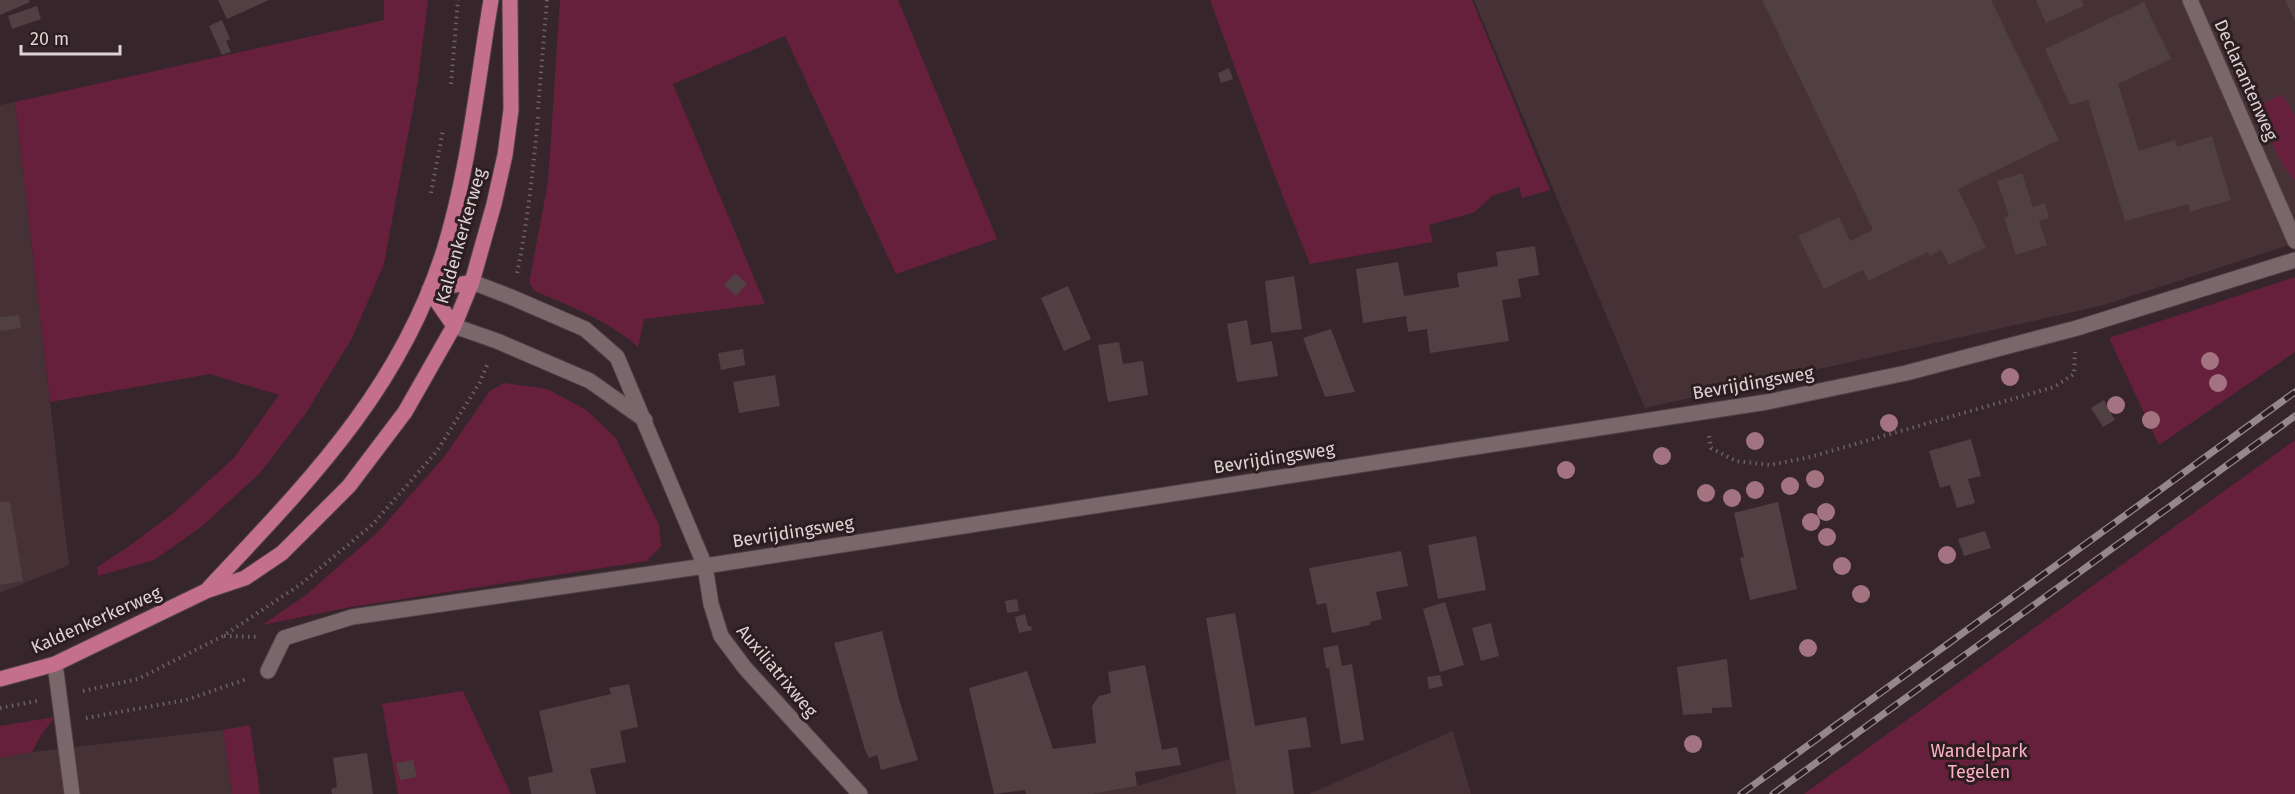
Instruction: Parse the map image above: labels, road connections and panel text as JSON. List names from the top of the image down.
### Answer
{
  "streets": {
    "main road": ["Kaldenkerkerweg"],
    "street": ["Declarantenweg", "Bevrijdingsweg", "Auxiliatrixweg"]
  },
  "crossings": [
    ["Kaldenkerkerweg", "Auxiliatrixweg"],
    ["Bevrijdingsweg", "Auxiliatrixweg"]
  ],
  "parks": ["Wandelpark Tegelen"],
  "scale_bar": "20 m"
}
